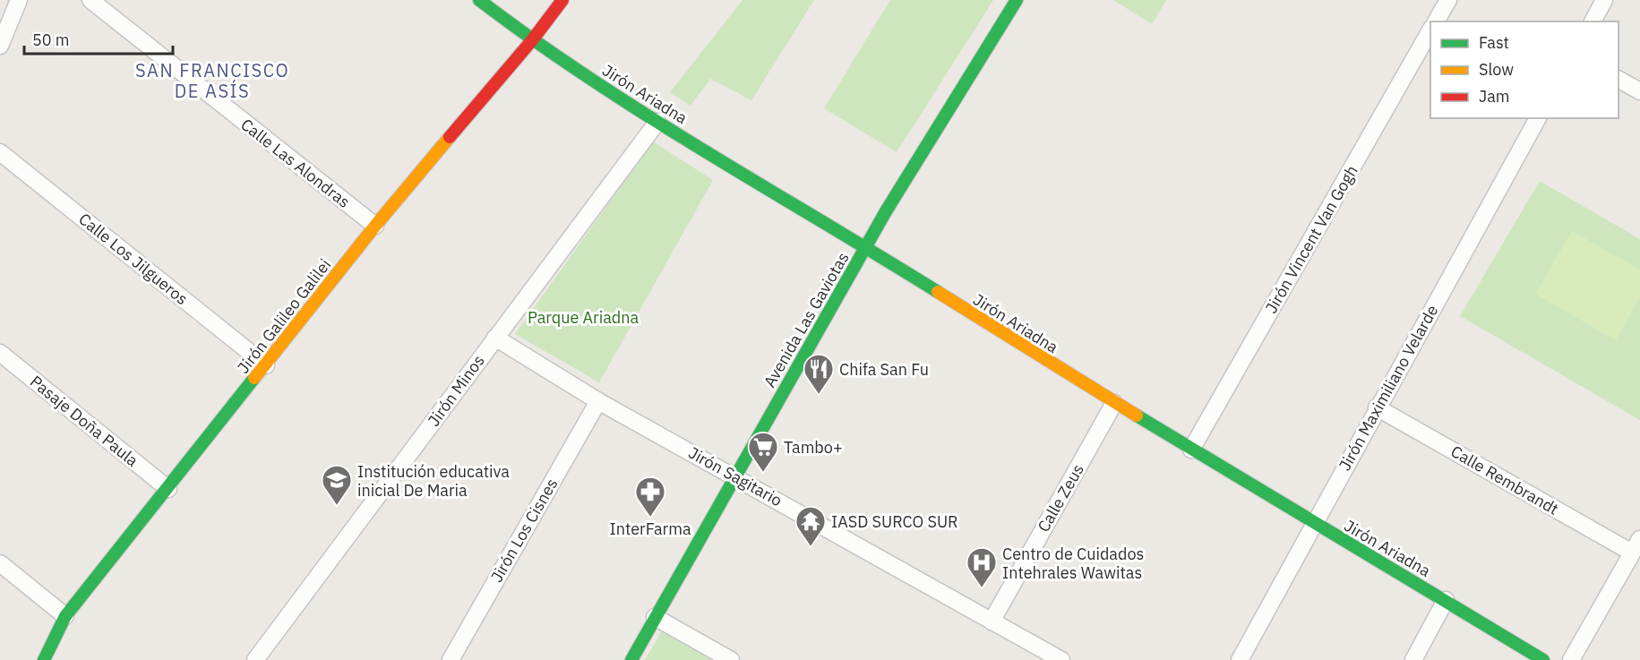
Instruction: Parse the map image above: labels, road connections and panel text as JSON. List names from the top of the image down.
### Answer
{
  "streets": {
    "street": [
      "Jirón Ariadna",
      "Calle Las Alondras",
      "Jirón Vincent Van Gogh",
      "Calle Los Jilgueros",
      "Jirón Galileo Galilei",
      "Avenida Las Gaviotas",
      "Jirón Maximiliano Velarde",
      "Jirón Minos",
      "Pasaje Doña Paula",
      "Jirón Sagitario",
      "Calle Rembrandt",
      "Calle Zeus",
      "Jirón Los Cisnes"
    ]
  },
  "crossings": [
    ["Jirón Ariadna", "Jirón Vincent Van Gogh"],
    ["Jirón Ariadna", "Jirón Galileo Galilei"],
    ["Jirón Ariadna", "Avenida Las Gaviotas"],
    ["Jirón Ariadna", "Jirón Maximiliano Velarde"],
    ["Jirón Ariadna", "Jirón Minos"],
    ["Jirón Ariadna", "Calle Zeus"],
    ["Calle Las Alondras", "Jirón Galileo Galilei"],
    ["Calle Los Jilgueros", "Jirón Galileo Galilei"],
    ["Jirón Galileo Galilei", "Pasaje Doña Paula"],
    ["Avenida Las Gaviotas", "Jirón Sagitario"],
    ["Jirón Maximiliano Velarde", "Calle Rembrandt"],
    ["Jirón Minos", "Jirón Sagitario"],
    ["Jirón Sagitario", "Calle Zeus"],
    ["Jirón Sagitario", "Jirón Los Cisnes"]
  ],
  "districts": ["SAN FRANCISCO DE ASÍS"],
  "parks": ["Parque Ariadna"],
  "places": {
    "restaurant": ["Chifa San Fu"],
    "supermarket": ["Tambo+"],
    "school or university": ["Institución educativa inicial De Maria"],
    "pharmacy": ["InterFarma"],
    "temple": ["IASD SURCO SUR"],
    "hospital": ["Centro de Cuidados Intehrales Wawitas"]
  },
  "legend": ["Fast", "Slow", "Jam"],
  "scale_bar": "50 m"
}
